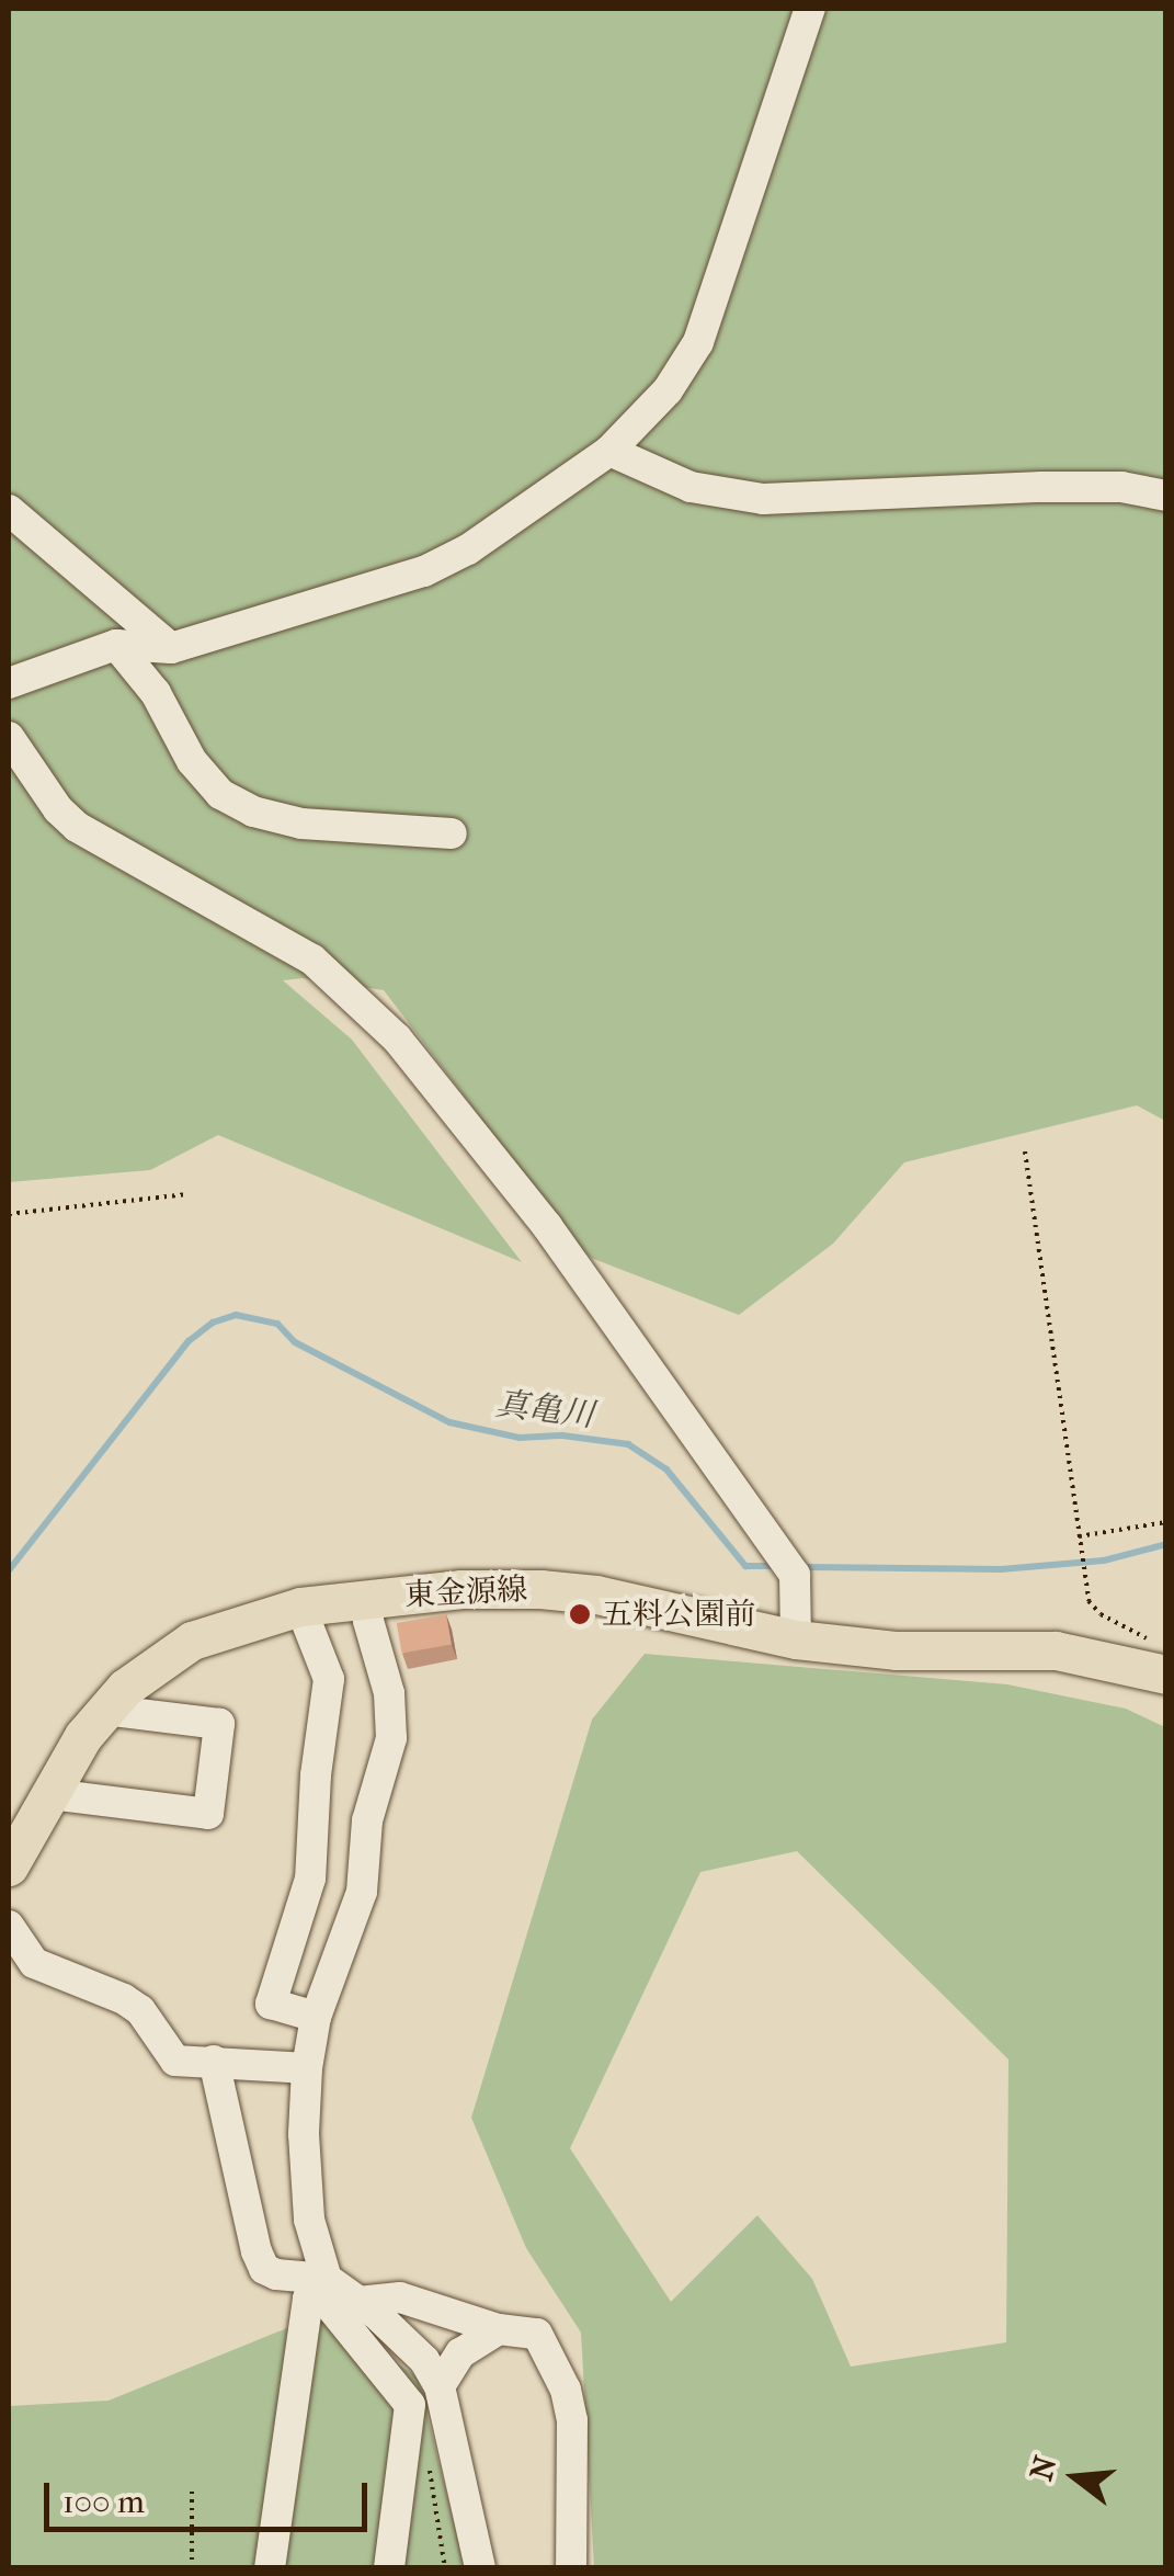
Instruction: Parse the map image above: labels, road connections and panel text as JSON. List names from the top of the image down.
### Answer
{
  "streets": {
    "main road": ["東金源線"]
  },
  "water": ["真亀川"],
  "places": ["五料公園前"],
  "scale_bar": "100 m",
  "north": "left"
}
